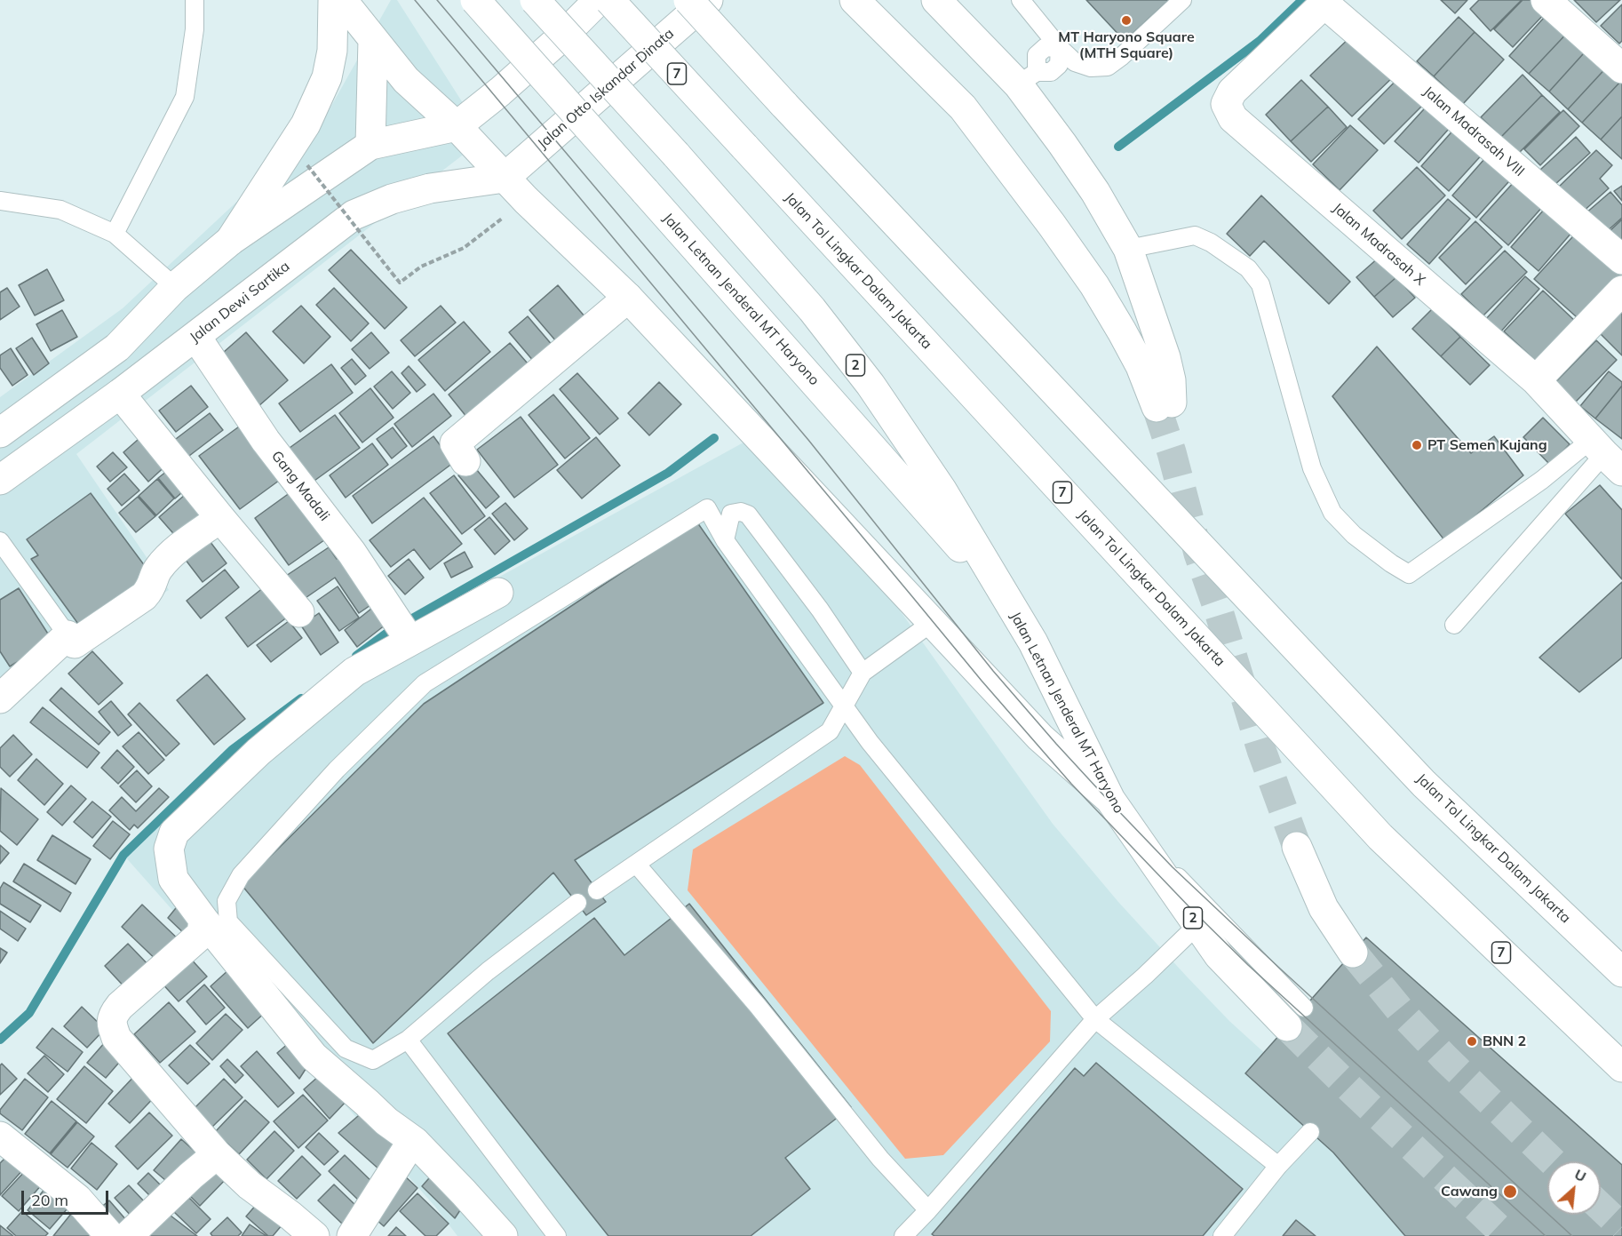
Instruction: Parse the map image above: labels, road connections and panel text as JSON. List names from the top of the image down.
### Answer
{
  "streets": {
    "main road": [
      "7",
      "Jalan Otto Iskandar Dinata",
      "Jalan Madrasah VIII",
      "Jalan Madrasah X",
      "Jalan Tol Lingkar Dalam Jakarta",
      "Jalan Letnan Jenderal MT Haryono",
      "Jalan Dewi Sartika",
      "2",
      "Gang Madali"
    ]
  },
  "crossings": [
    ["Jalan Otto Iskandar Dinata", "Jalan Dewi Sartika"],
    ["Jalan Madrasah VIII", "Jalan Madrasah X"],
    ["Jalan Dewi Sartika", "Gang Madali"]
  ],
  "places": [
    "MT Haryono Square (MTH Square)",
    "PT Semen Kujang",
    "BNN 2",
    "Cawang"
  ],
  "scale_bar": "20 m",
  "north": "top right"
}
